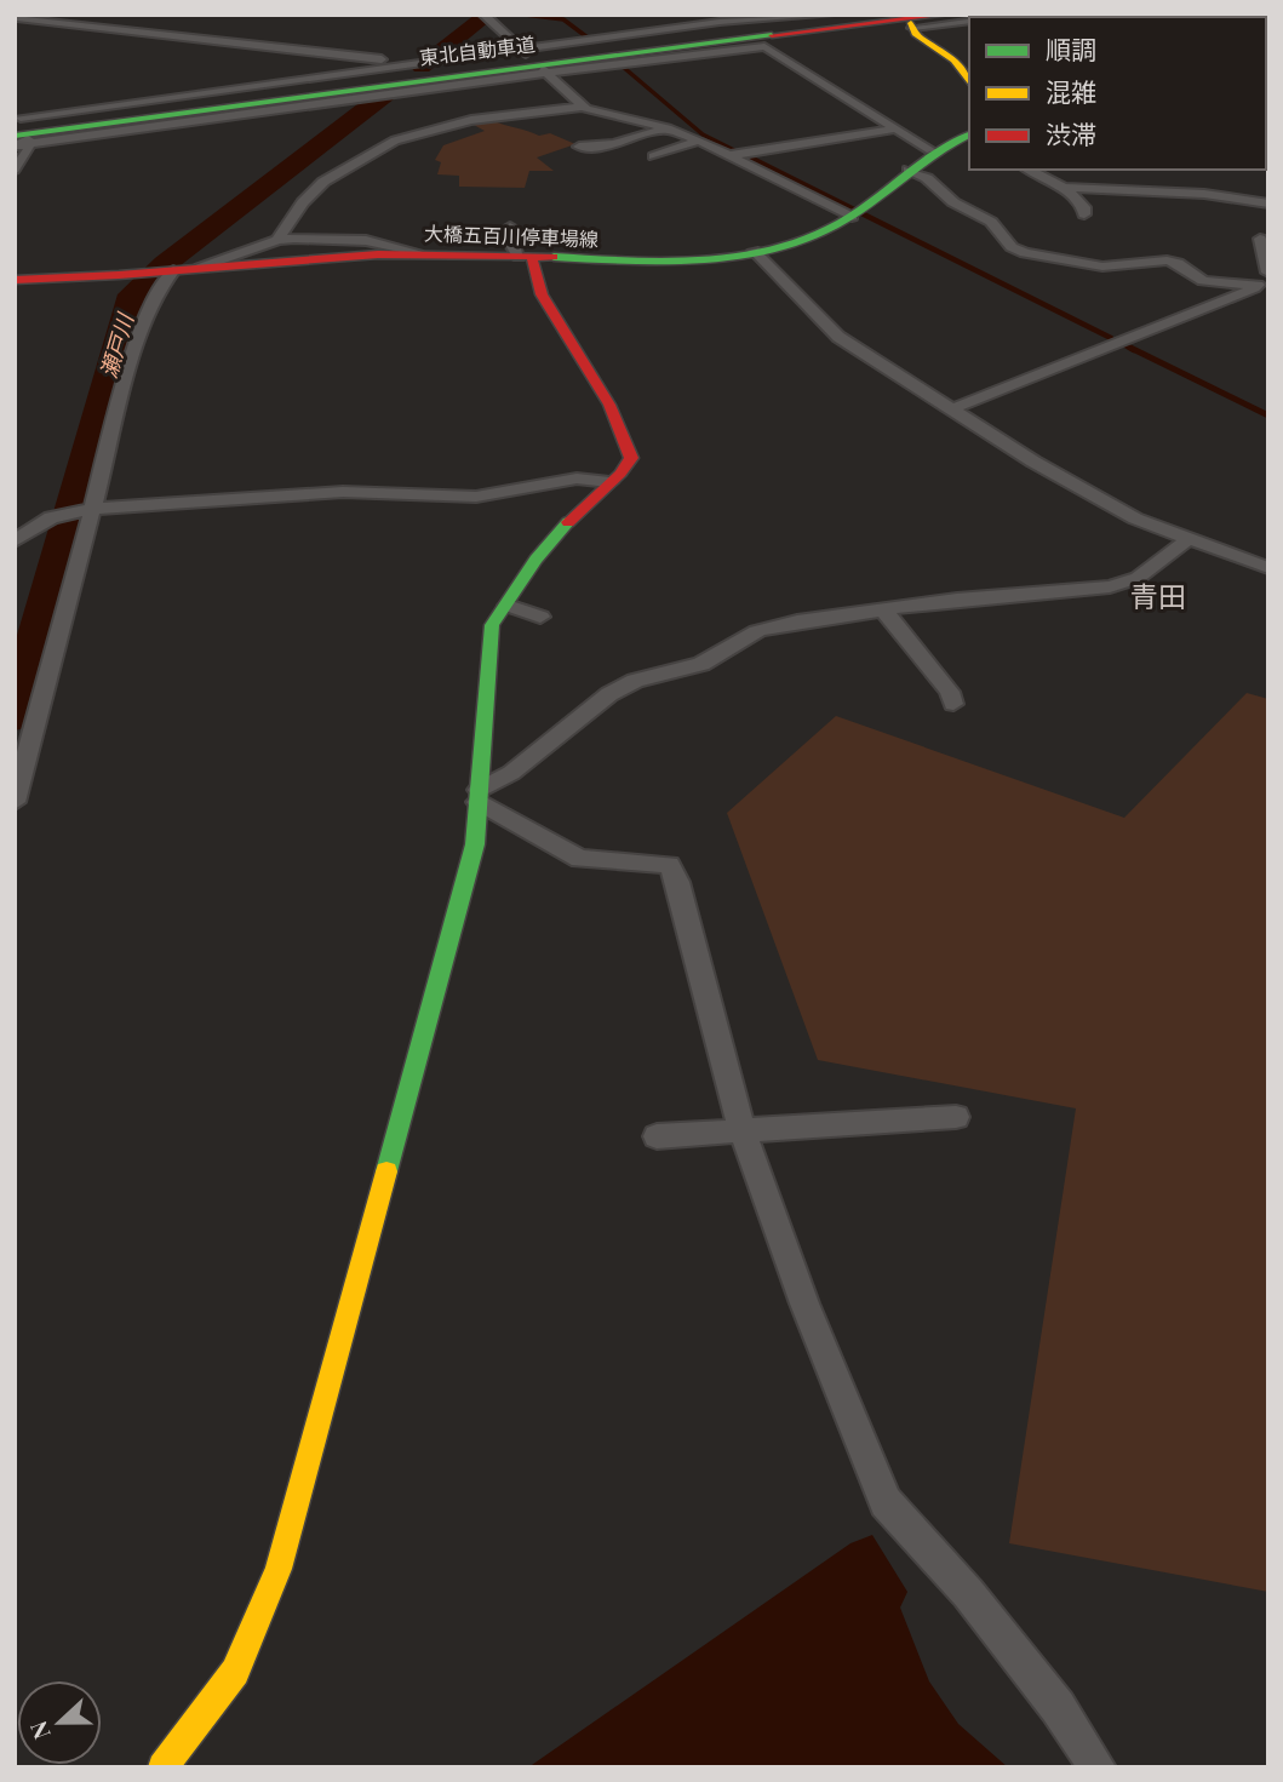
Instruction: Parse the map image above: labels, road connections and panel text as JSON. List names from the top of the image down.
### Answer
{
  "streets": {
    "main road": ["東北自動車道", "大橋五百川停車場線"]
  },
  "districts": ["青田"],
  "water": ["瀬戸川"],
  "legend": ["順調", "混雑", "渋滞"],
  "north": "left"
}
